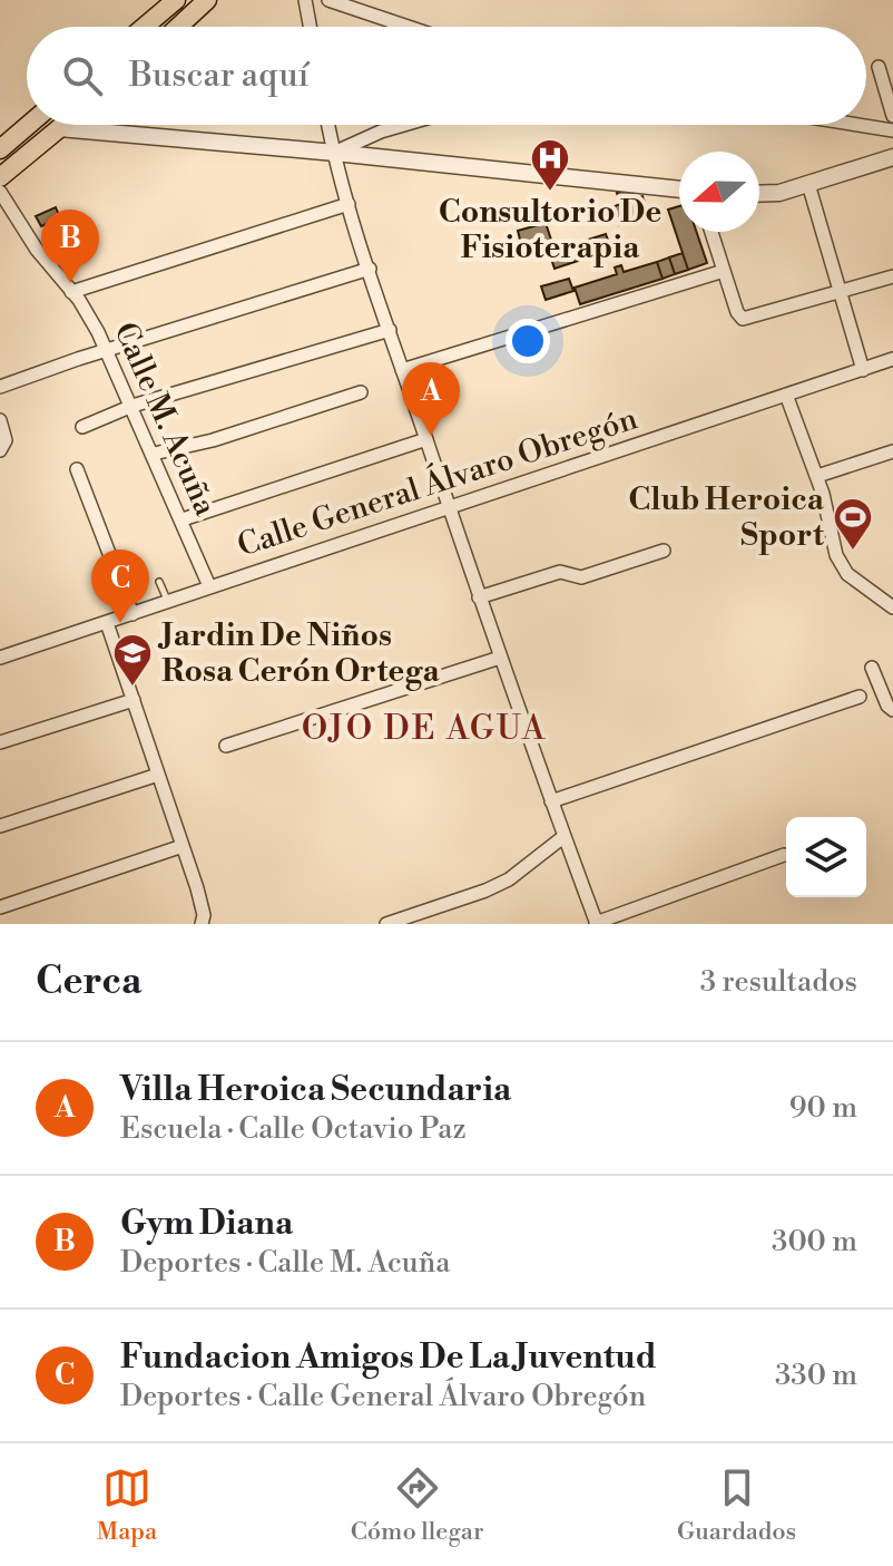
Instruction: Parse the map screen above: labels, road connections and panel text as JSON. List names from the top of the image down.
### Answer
{
  "streets": {
    "street": ["Calle M. Acuña", "Calle General Álvaro Obregón"]
  },
  "crossings": [
    ["Calle M. Acuña", "Calle General Álvaro Obregón"]
  ],
  "districts": ["OJO DE AGUA"],
  "places": {
    "hospital": ["Consultorio De Fisioterapia"],
    "sports": ["Club Heroica Sport"],
    "school or university": ["Jardin De Niños Rosa Cerón Ortega"]
  },
  "north": "left",
  "page": {
    "search": "Buscar aquí",
    "pins": ["B", "A", "C"],
    "heading": ["Cerca", "3 resultados"],
    "list": [
      {
        "mark": "A",
        "name": "Villa Heroica Secundaria",
        "note": "Escuela · Calle Octavio Paz",
        "value": "90 m"
      },
      {
        "mark": "B",
        "name": "Gym Diana",
        "note": "Deportes · Calle M. Acuña",
        "value": "300 m"
      },
      {
        "mark": "C",
        "name": "Fundacion Amigos De La Juventud",
        "note": "Deportes · Calle General Álvaro Obregón",
        "value": "330 m"
      }
    ],
    "nav": ["Mapa", "Cómo llegar", "Guardados"]
  }
}
